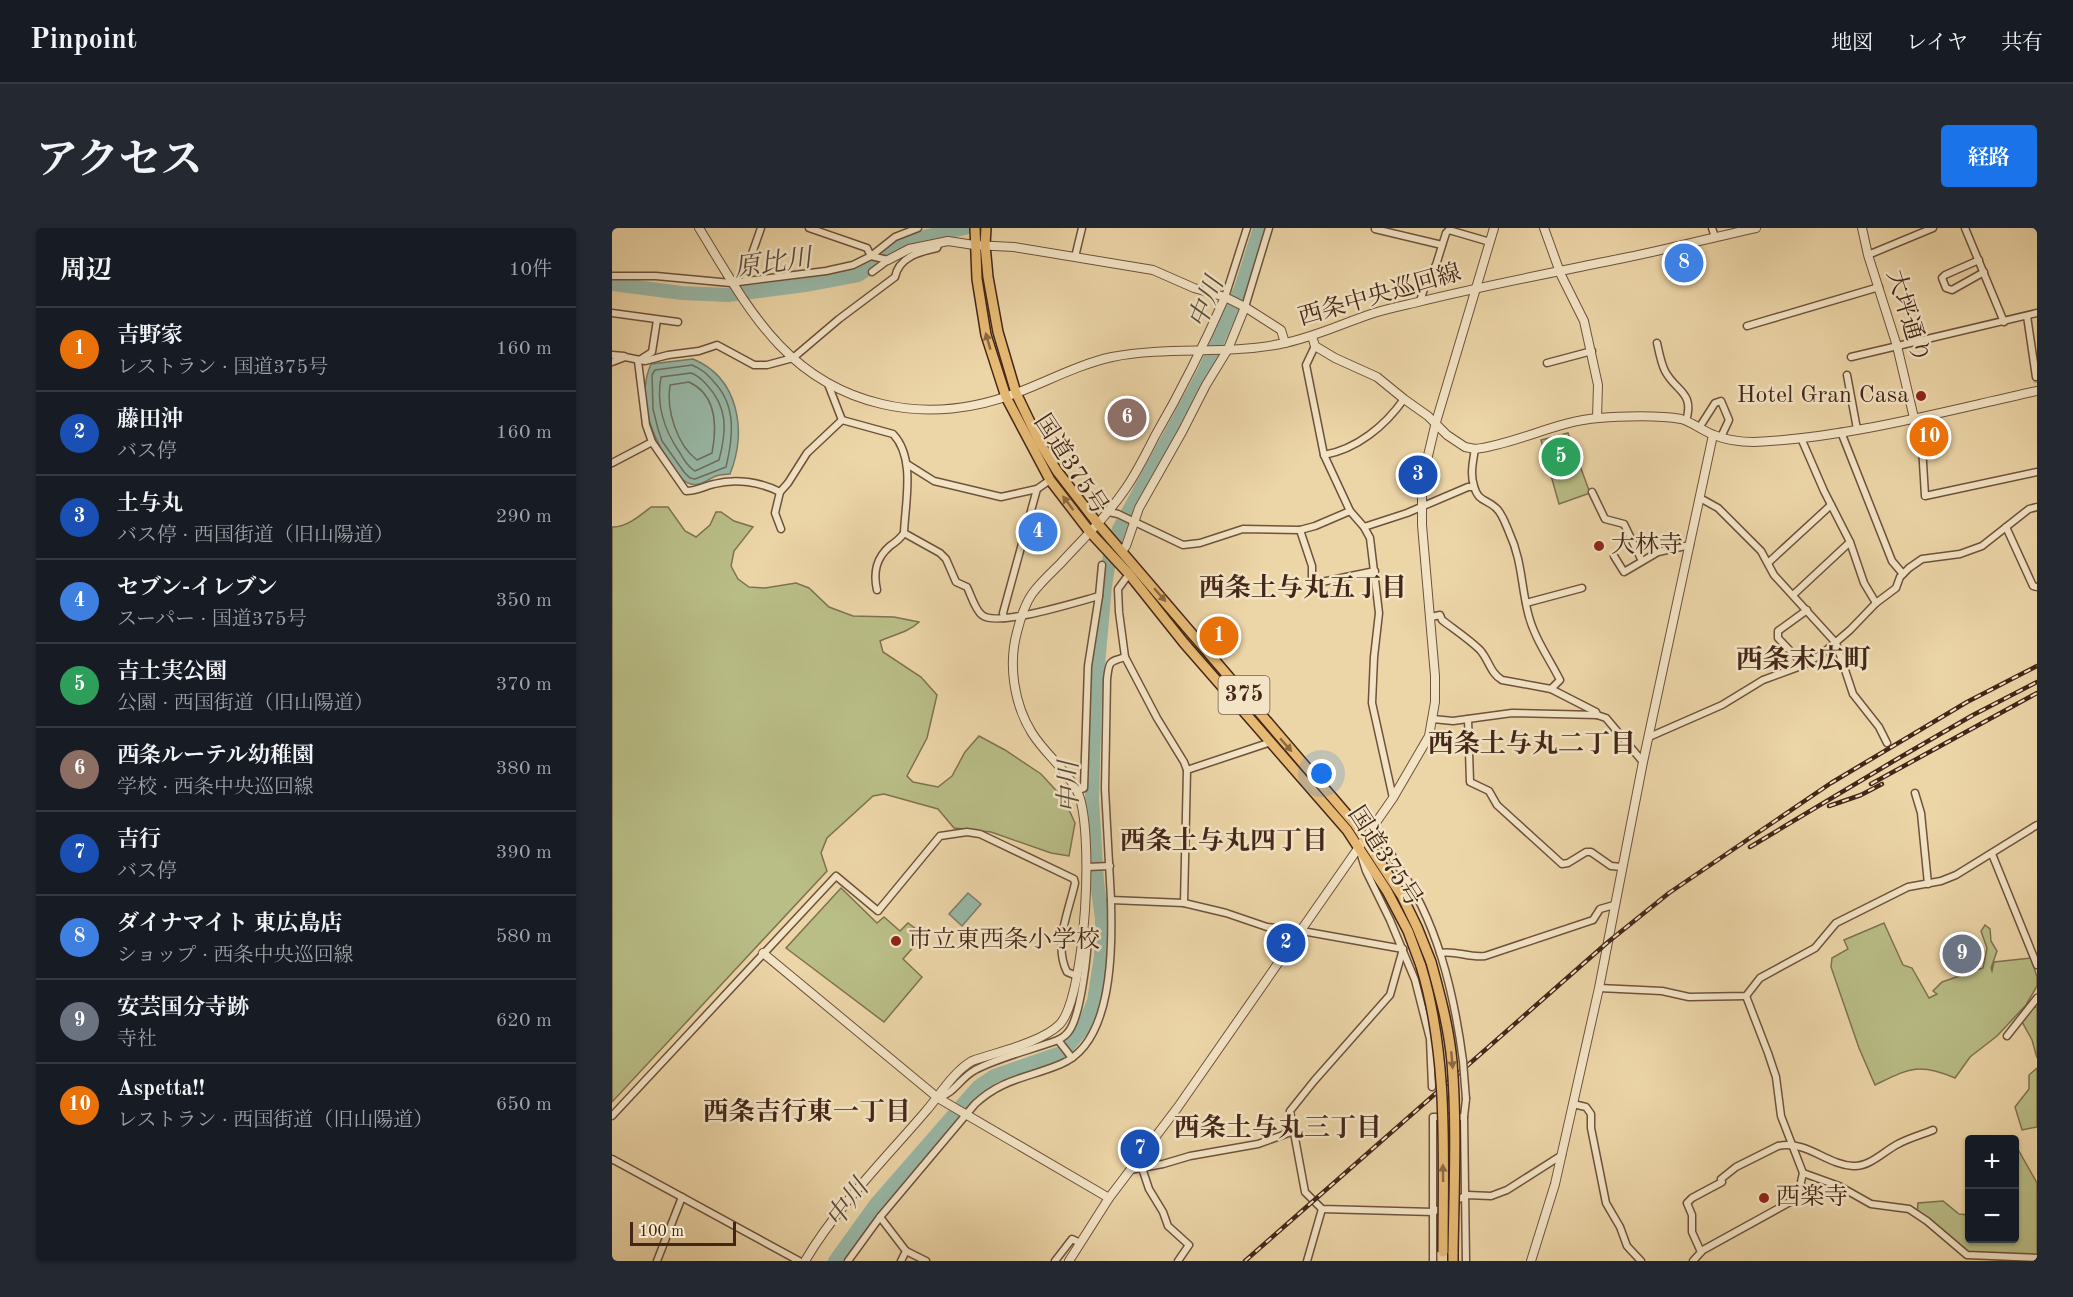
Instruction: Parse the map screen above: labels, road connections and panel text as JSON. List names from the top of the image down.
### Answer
{
  "streets": {
    "highway": ["国道375号", "375"],
    "street": ["西条中央巡回線", "大坪通り"]
  },
  "crossings": [
    ["西条中央巡回線", "国道375号"]
  ],
  "districts": [
    "西条土与丸五丁目",
    "西条末広町",
    "西条土与丸二丁目",
    "西条土与丸四丁目",
    "西条吉行東一丁目",
    "西条土与丸三丁目"
  ],
  "water": ["原比川", "中川"],
  "places": [
    "Hotel Gran Casa",
    "大林寺",
    "市立東西条小学校",
    "西楽寺"
  ],
  "scale_bar": "100 m",
  "page": {
    "header": "Pinpoint",
    "nav": ["地図", "レイヤ", "共有"],
    "title": "アクセス",
    "buttons": "経路",
    "heading": ["周辺", "10件"],
    "pins": [
      "8",
      "6",
      "10",
      "5",
      "3",
      "4",
      "1",
      "2",
      "9",
      "7"
    ],
    "list": [
      {
        "mark": "1",
        "name": "吉野家",
        "note": "レストラン · 国道375号",
        "value": "160 m"
      },
      {
        "mark": "2",
        "name": "藤田沖",
        "note": "バス停",
        "value": "160 m"
      },
      {
        "mark": "3",
        "name": "土与丸",
        "note": "バス停 · 西国街道（旧山陽道）",
        "value": "290 m"
      },
      {
        "mark": "4",
        "name": "セブン-イレブン",
        "note": "スーパー · 国道375号",
        "value": "350 m"
      },
      {
        "mark": "5",
        "name": "吉土実公園",
        "note": "公園 · 西国街道（旧山陽道）",
        "value": "370 m"
      },
      {
        "mark": "6",
        "name": "西条ルーテル幼稚園",
        "note": "学校 · 西条中央巡回線",
        "value": "380 m"
      },
      {
        "mark": "7",
        "name": "吉行",
        "note": "バス停",
        "value": "390 m"
      },
      {
        "mark": "8",
        "name": "ダイナマイト 東広島店",
        "note": "ショップ · 西条中央巡回線",
        "value": "580 m"
      },
      {
        "mark": "9",
        "name": "安芸国分寺跡",
        "note": "寺社",
        "value": "620 m"
      },
      {
        "mark": "10",
        "name": "Aspetta!!",
        "note": "レストラン · 西国街道（旧山陽道）",
        "value": "650 m"
      }
    ],
    "map_buttons": ["+", "−"],
    "scale": "100 m"
  }
}
